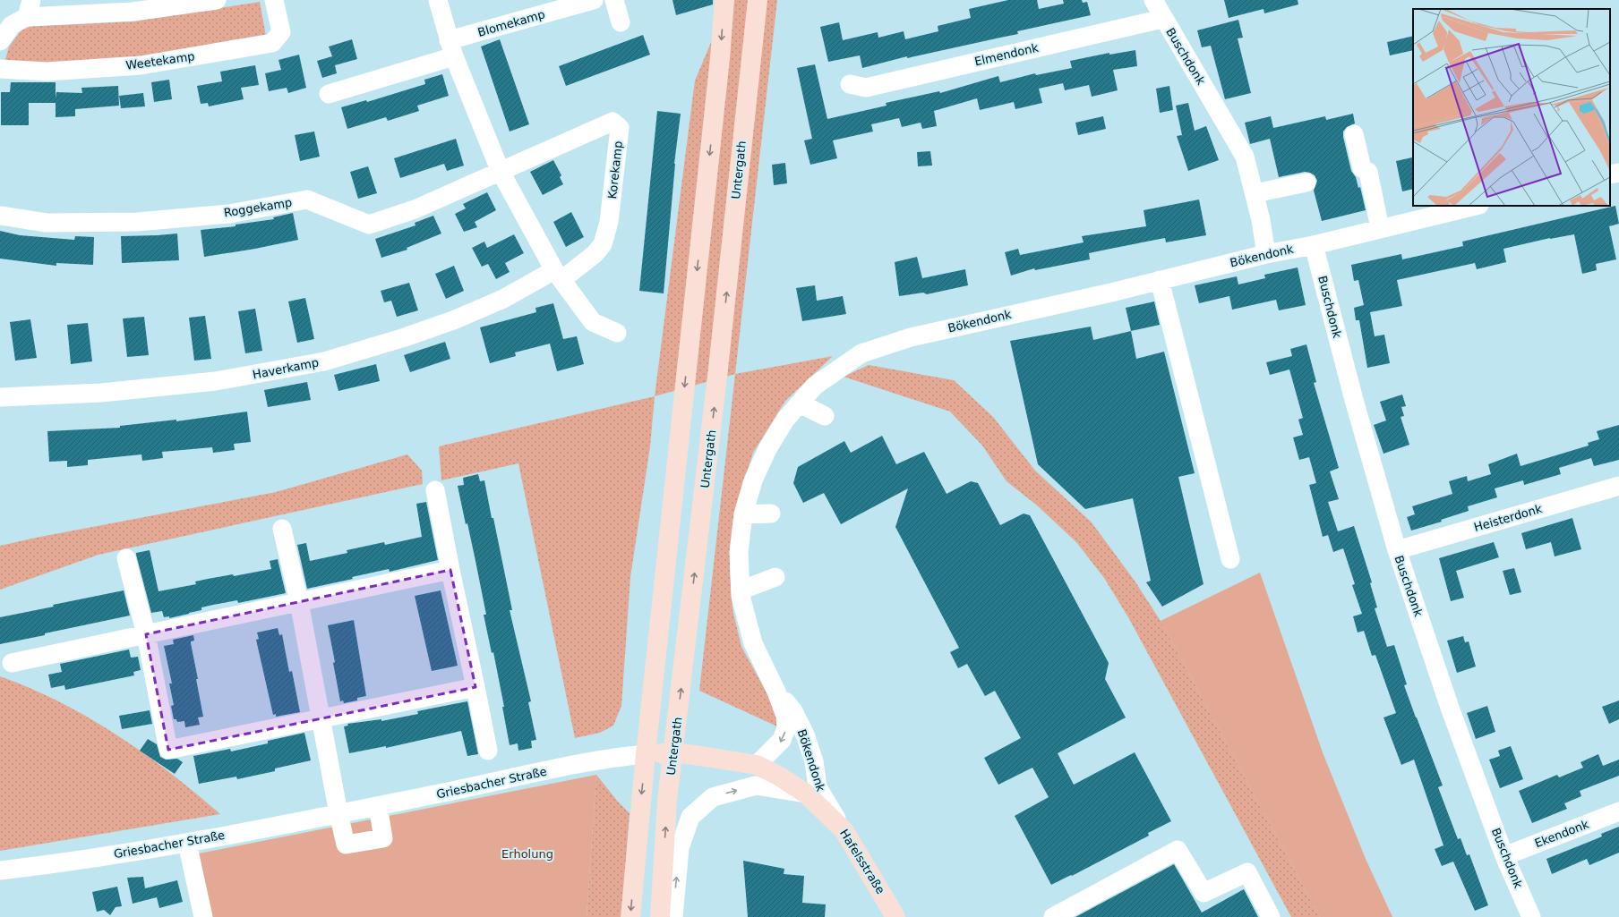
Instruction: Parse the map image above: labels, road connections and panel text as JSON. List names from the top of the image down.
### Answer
{
  "streets": {
    "main road": ["Untergath", "Hafelsstraße"],
    "street": [
      "Blomekamp",
      "Elmendonk",
      "Buschdonk",
      "Weetekamp",
      "Korekamp",
      "Roggekamp",
      "Bökendonk",
      "Haverkamp",
      "Heisterdonk",
      "Griesbacher Straße",
      "Ekendonk"
    ]
  },
  "crossings": [
    ["Elmendonk", "Buschdonk"],
    ["Buschdonk", "Bökendonk"],
    ["Buschdonk", "Heisterdonk"],
    ["Buschdonk", "Ekendonk"],
    ["Korekamp", "Roggekamp"],
    ["Korekamp", "Haverkamp"],
    ["Untergath", "Hafelsstraße"],
    ["Bökendonk", "Hafelsstraße"],
    ["Griesbacher Straße", "Hafelsstraße"]
  ],
  "parks": ["Erholung"]
}
